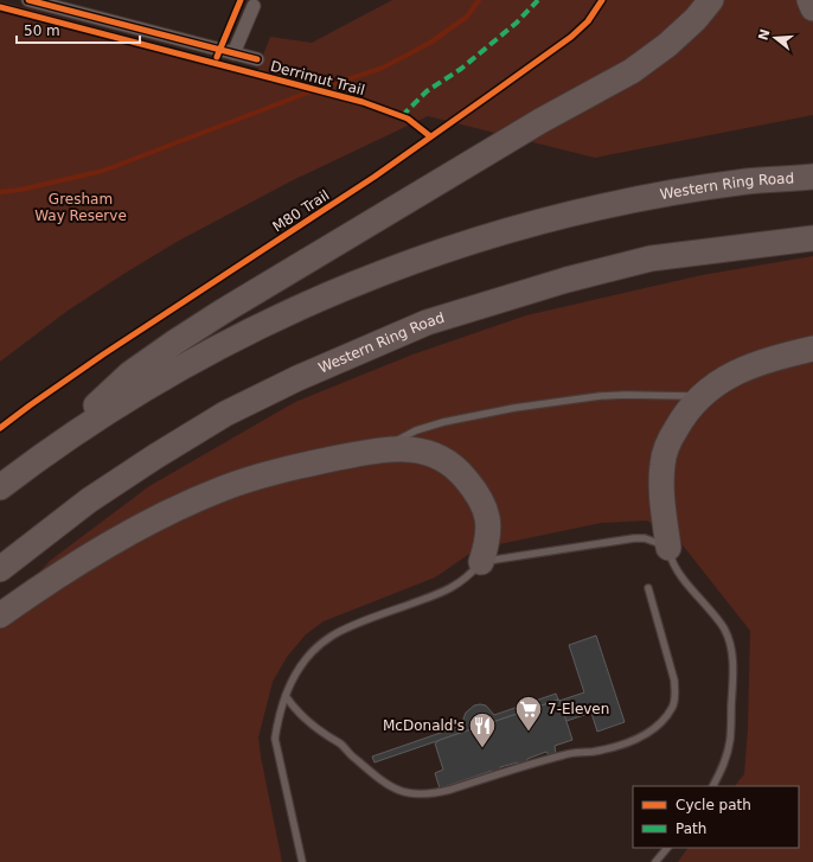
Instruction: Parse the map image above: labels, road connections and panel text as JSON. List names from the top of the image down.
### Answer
{
  "streets": {
    "highway": ["Western Ring Road"],
    "cycle path": ["Derrimut Trail", "M80 Trail"]
  },
  "parks": ["Gresham Way Reserve"],
  "places": {
    "supermarket": ["7-Eleven"],
    "restaurant": ["McDonald's"]
  },
  "legend": ["Cycle path", "Path"],
  "scale_bar": "50 m",
  "north": "left"
}
